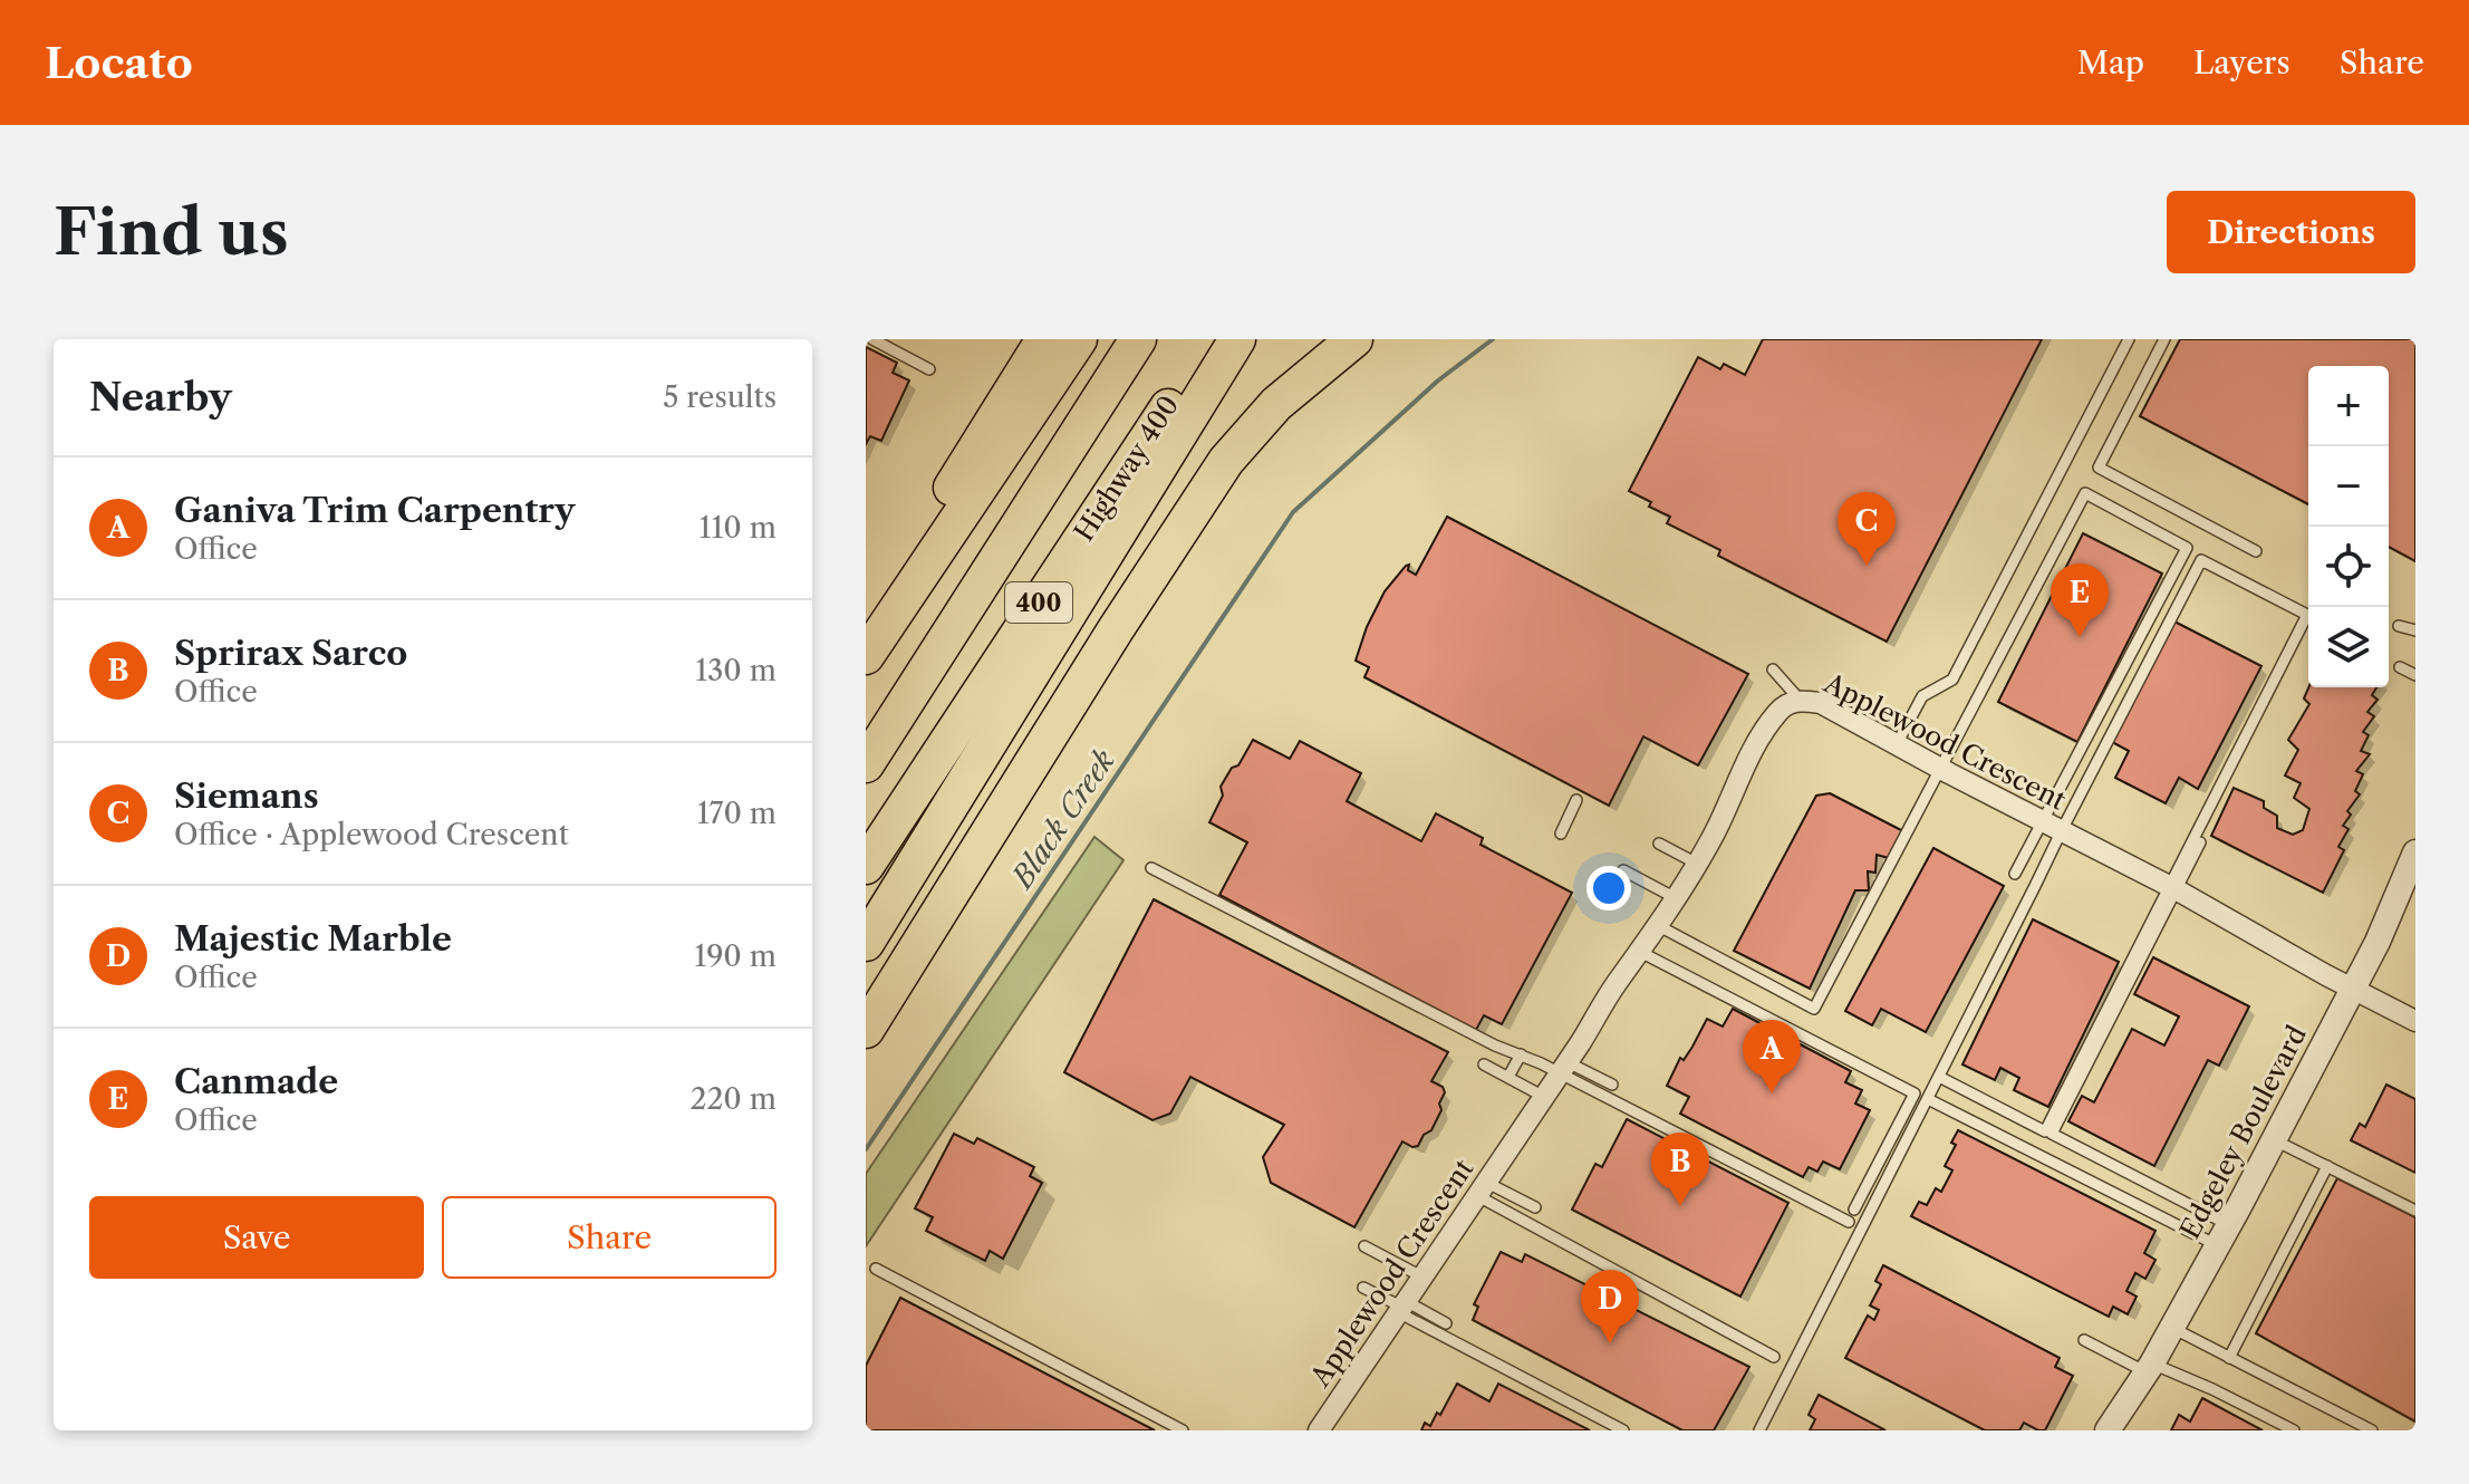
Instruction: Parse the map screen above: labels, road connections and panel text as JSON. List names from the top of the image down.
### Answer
{
  "streets": {
    "highway": ["Highway 400", "400"],
    "street": ["Applewood Crescent", "Edgeley Boulevard"]
  },
  "crossings": [
    ["Applewood Crescent", "Edgeley Boulevard"]
  ],
  "water": ["Black Creek"],
  "page": {
    "header": "Locato",
    "nav": ["Map", "Layers", "Share"],
    "buttons": [
      "Directions",
      ["Save", "Share"]
    ],
    "title": "Find us",
    "heading": ["Nearby", "5 results"],
    "map_buttons": ["+", "−"],
    "list": [
      {
        "mark": "A",
        "name": "Ganiva Trim Carpentry",
        "note": "Office",
        "value": "110 m"
      },
      {
        "mark": "B",
        "name": "Sprirax Sarco",
        "note": "Office",
        "value": "130 m"
      },
      {
        "mark": "C",
        "name": "Siemans",
        "note": "Office · Applewood Crescent",
        "value": "170 m"
      },
      {
        "mark": "D",
        "name": "Majestic Marble",
        "note": "Office",
        "value": "190 m"
      },
      {
        "mark": "E",
        "name": "Canmade",
        "note": "Office",
        "value": "220 m"
      }
    ],
    "pins": [
      "C",
      "E",
      "A",
      "B",
      "D"
    ]
  }
}
